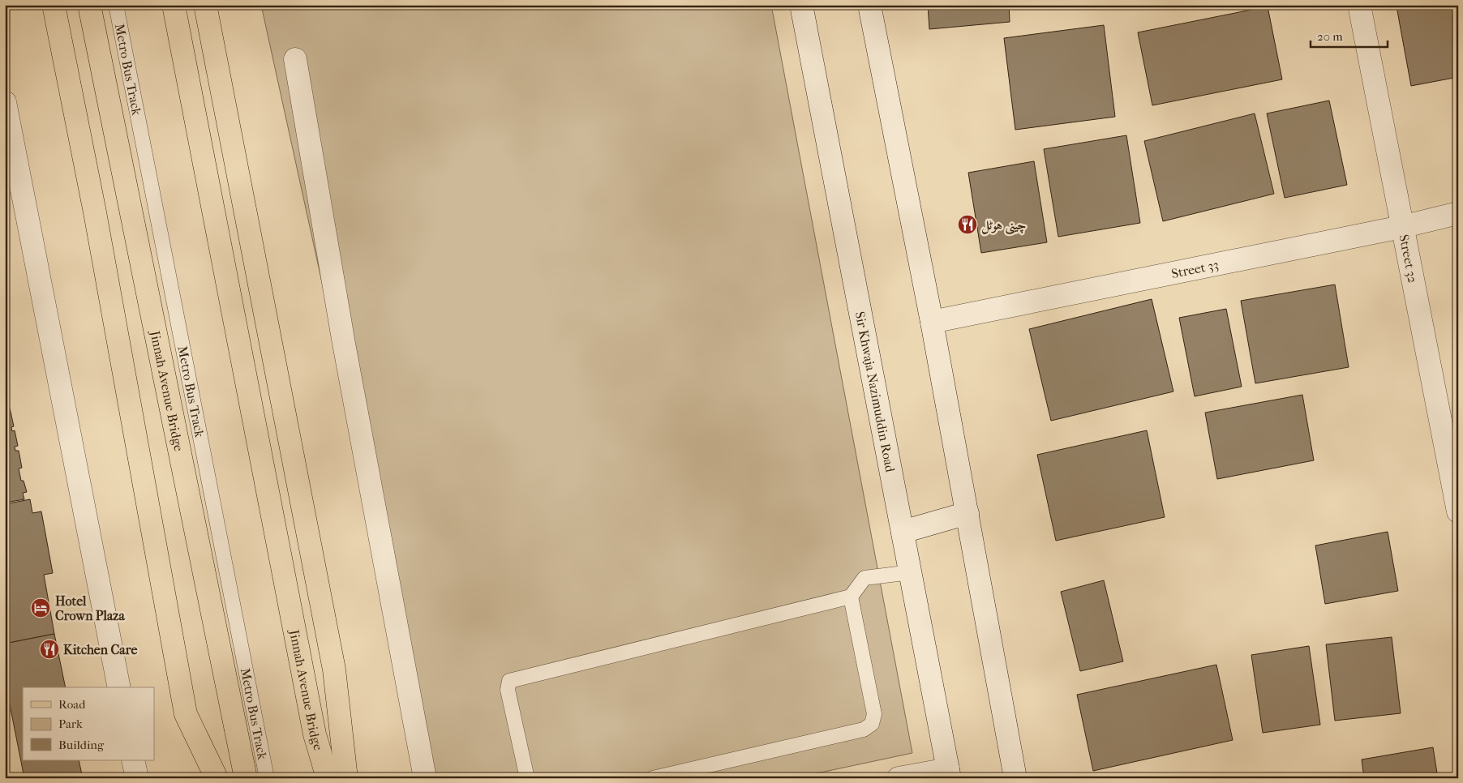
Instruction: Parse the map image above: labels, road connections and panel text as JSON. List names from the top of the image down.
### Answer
{
  "streets": {
    "main road": ["Jinnah Avenue Bridge"],
    "street": ["Street 32", "Street 33", "Sir Khwaja Nazimuddin Road"],
    "lane": ["Metro Bus Track"]
  },
  "crossings": [
    ["Street 32", "Street 33"]
  ],
  "places": {
    "restaurant": ["چینی ہوٹل", "Kitchen Care"],
    "hotel": ["Hotel Crown Plaza"]
  },
  "legend": ["Road", "Park", "Building"],
  "scale_bar": "20 m"
}
